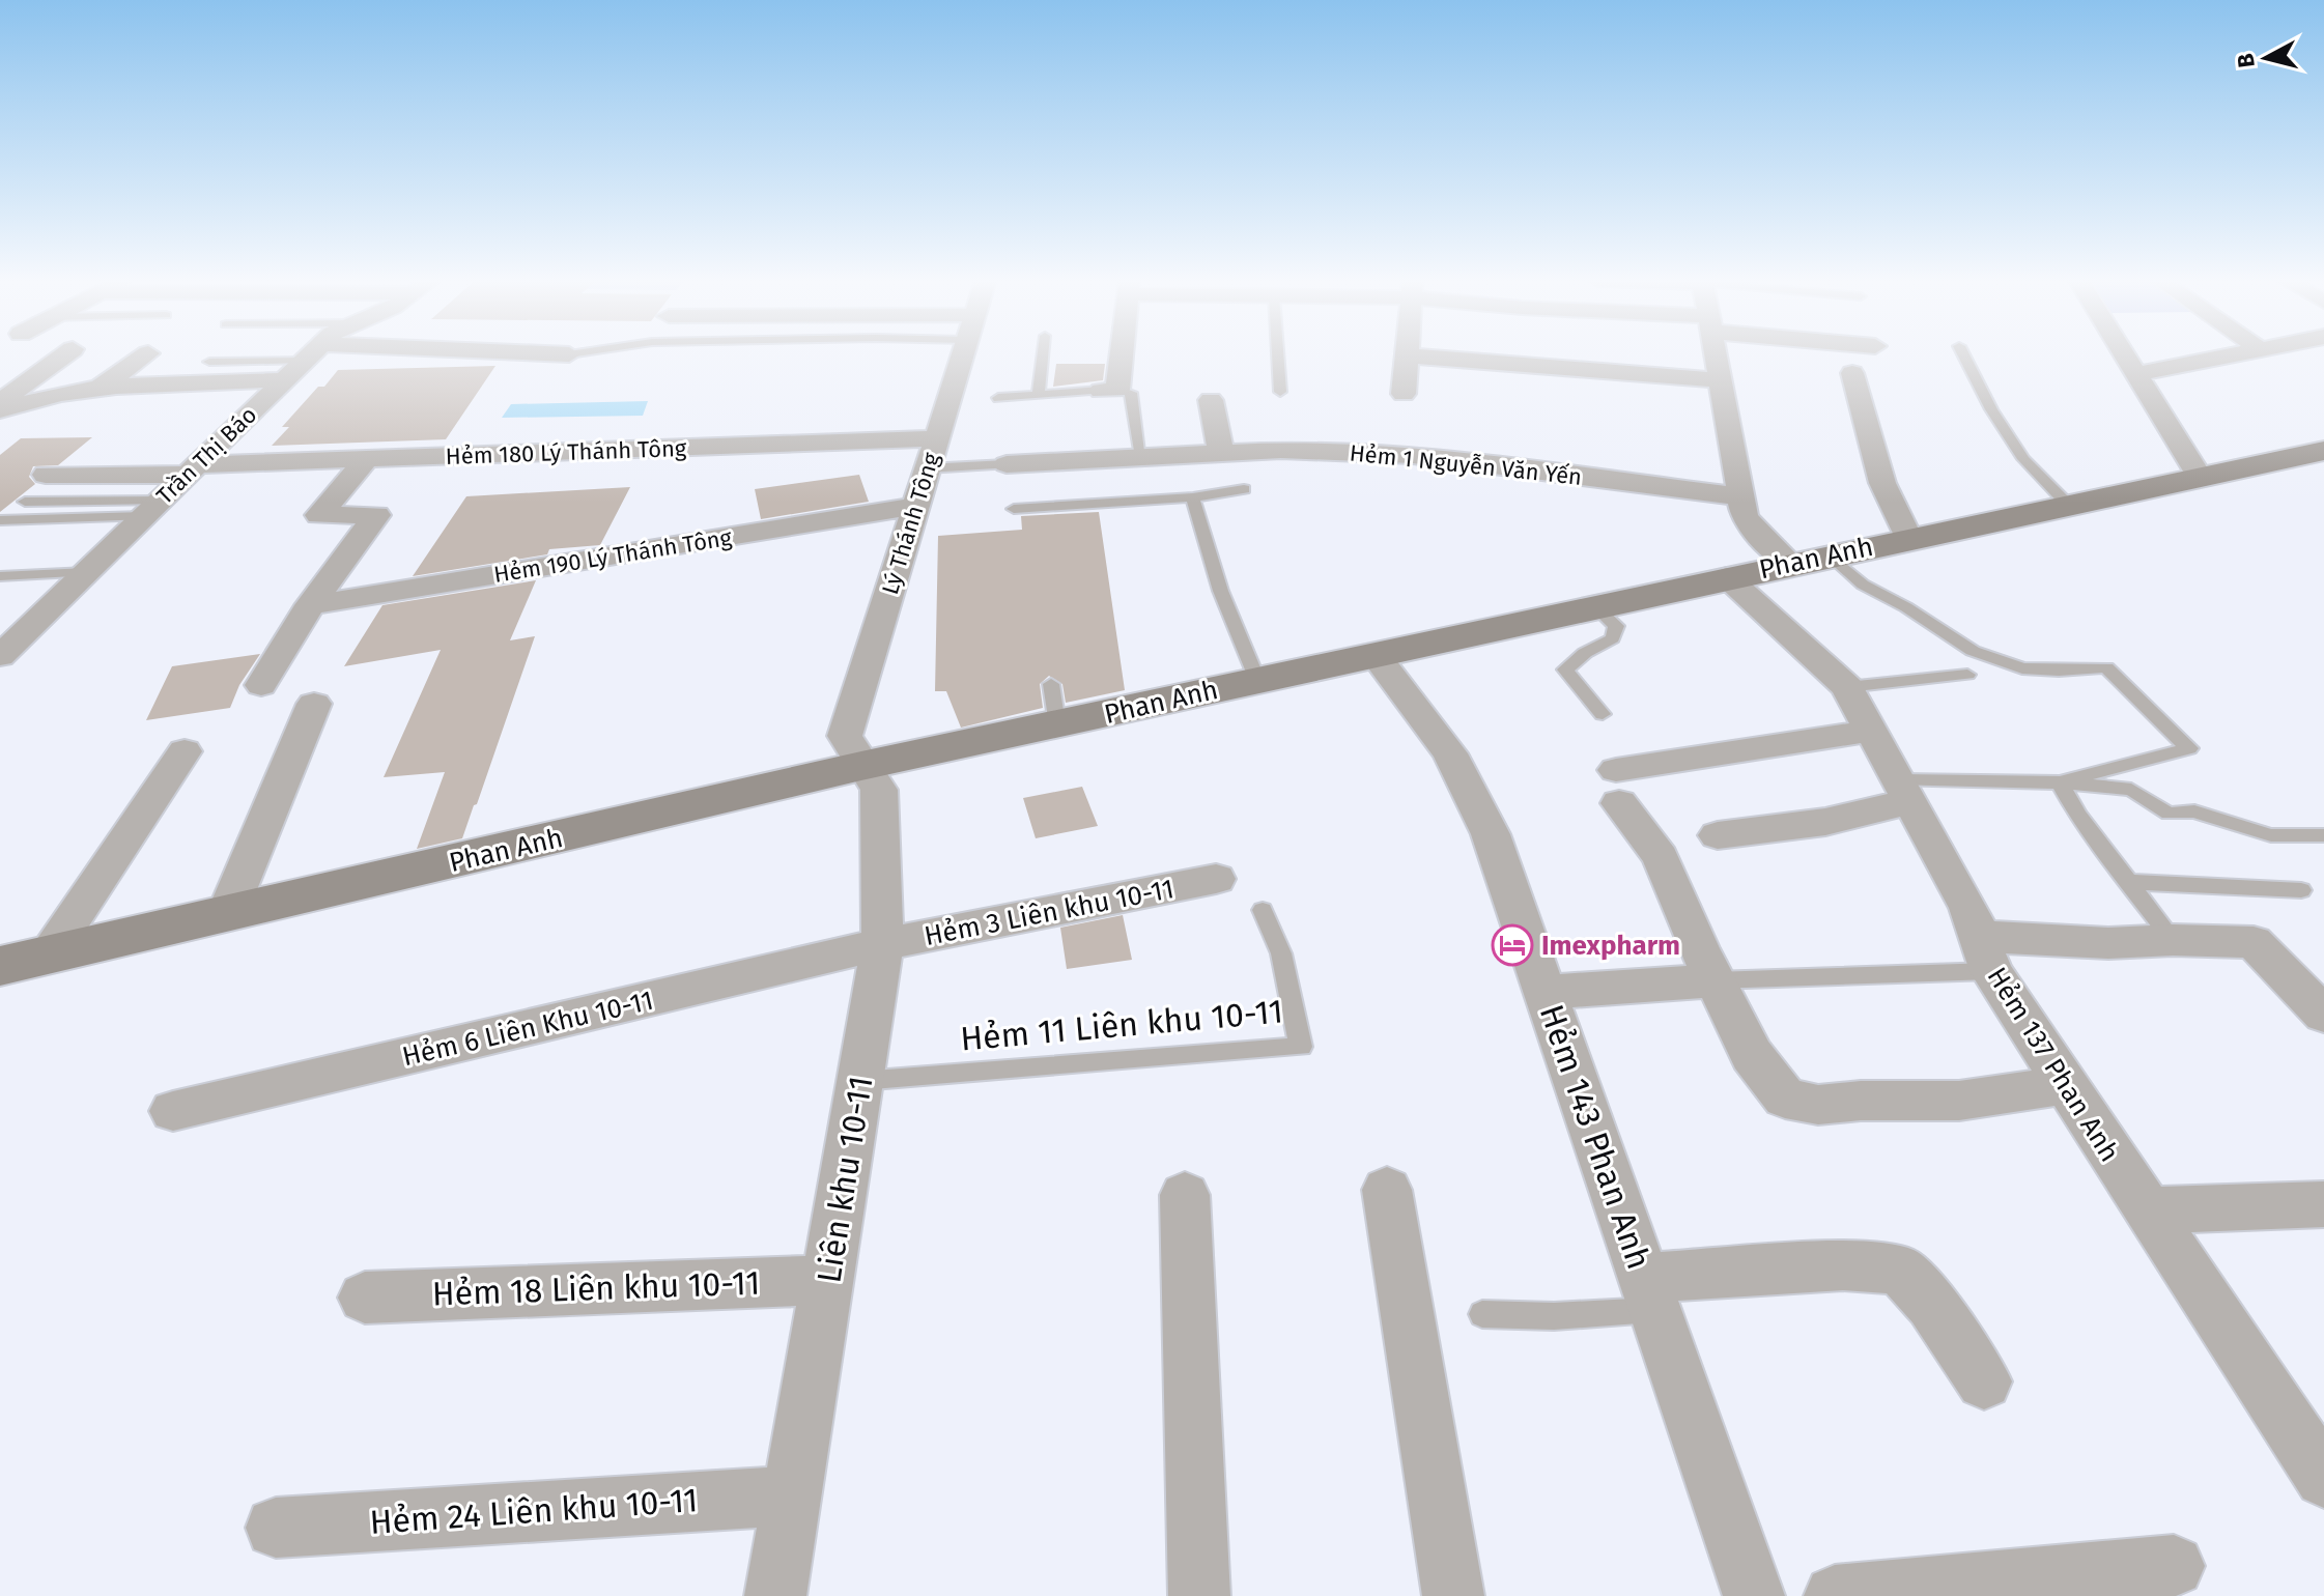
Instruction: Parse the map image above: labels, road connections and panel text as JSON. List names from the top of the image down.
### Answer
{
  "streets": {
    "main road": ["Phan Anh"],
    "street": [
      "Hẻm 180 Lý Thánh Tông",
      "Trần Thị Báo",
      "Hẻm 1 Nguyễn Văn Yến",
      "Lý Thánh Tông",
      "Hẻm 190 Lý Thánh Tông",
      "Hẻm 3 Liên khu 10-11",
      "Hẻm 6 Liên Khu 10-11",
      "Hẻm 137 Phan Anh",
      "Hẻm 143 Phan Anh",
      "Liên khu 10-11",
      "Hẻm 18 Liên khu 10-11",
      "Hẻm 24 Liên khu 10-11"
    ],
    "lane": ["Hẻm 11 Liên khu 10-11"]
  },
  "crossings": [
    ["Hẻm 180 Lý Thánh Tông", "Trần Thị Báo"],
    ["Hẻm 180 Lý Thánh Tông", "Lý Thánh Tông"],
    ["Lý Thánh Tông", "Hẻm 190 Lý Thánh Tông"],
    ["Lý Thánh Tông", "Phan Anh"],
    ["Lý Thánh Tông", "Liên khu 10-11"],
    ["Phan Anh", "Hẻm 137 Phan Anh"],
    ["Phan Anh", "Hẻm 143 Phan Anh"],
    ["Phan Anh", "Liên khu 10-11"],
    ["Hẻm 3 Liên khu 10-11", "Hẻm 6 Liên Khu 10-11"],
    ["Hẻm 3 Liên khu 10-11", "Liên khu 10-11"],
    ["Hẻm 11 Liên khu 10-11", "Liên khu 10-11"],
    ["Hẻm 6 Liên Khu 10-11", "Liên khu 10-11"],
    ["Liên khu 10-11", "Hẻm 18 Liên khu 10-11"],
    ["Liên khu 10-11", "Hẻm 24 Liên khu 10-11"]
  ],
  "places": {
    "hotel": ["Imexpharm"]
  },
  "north": "left"
}
